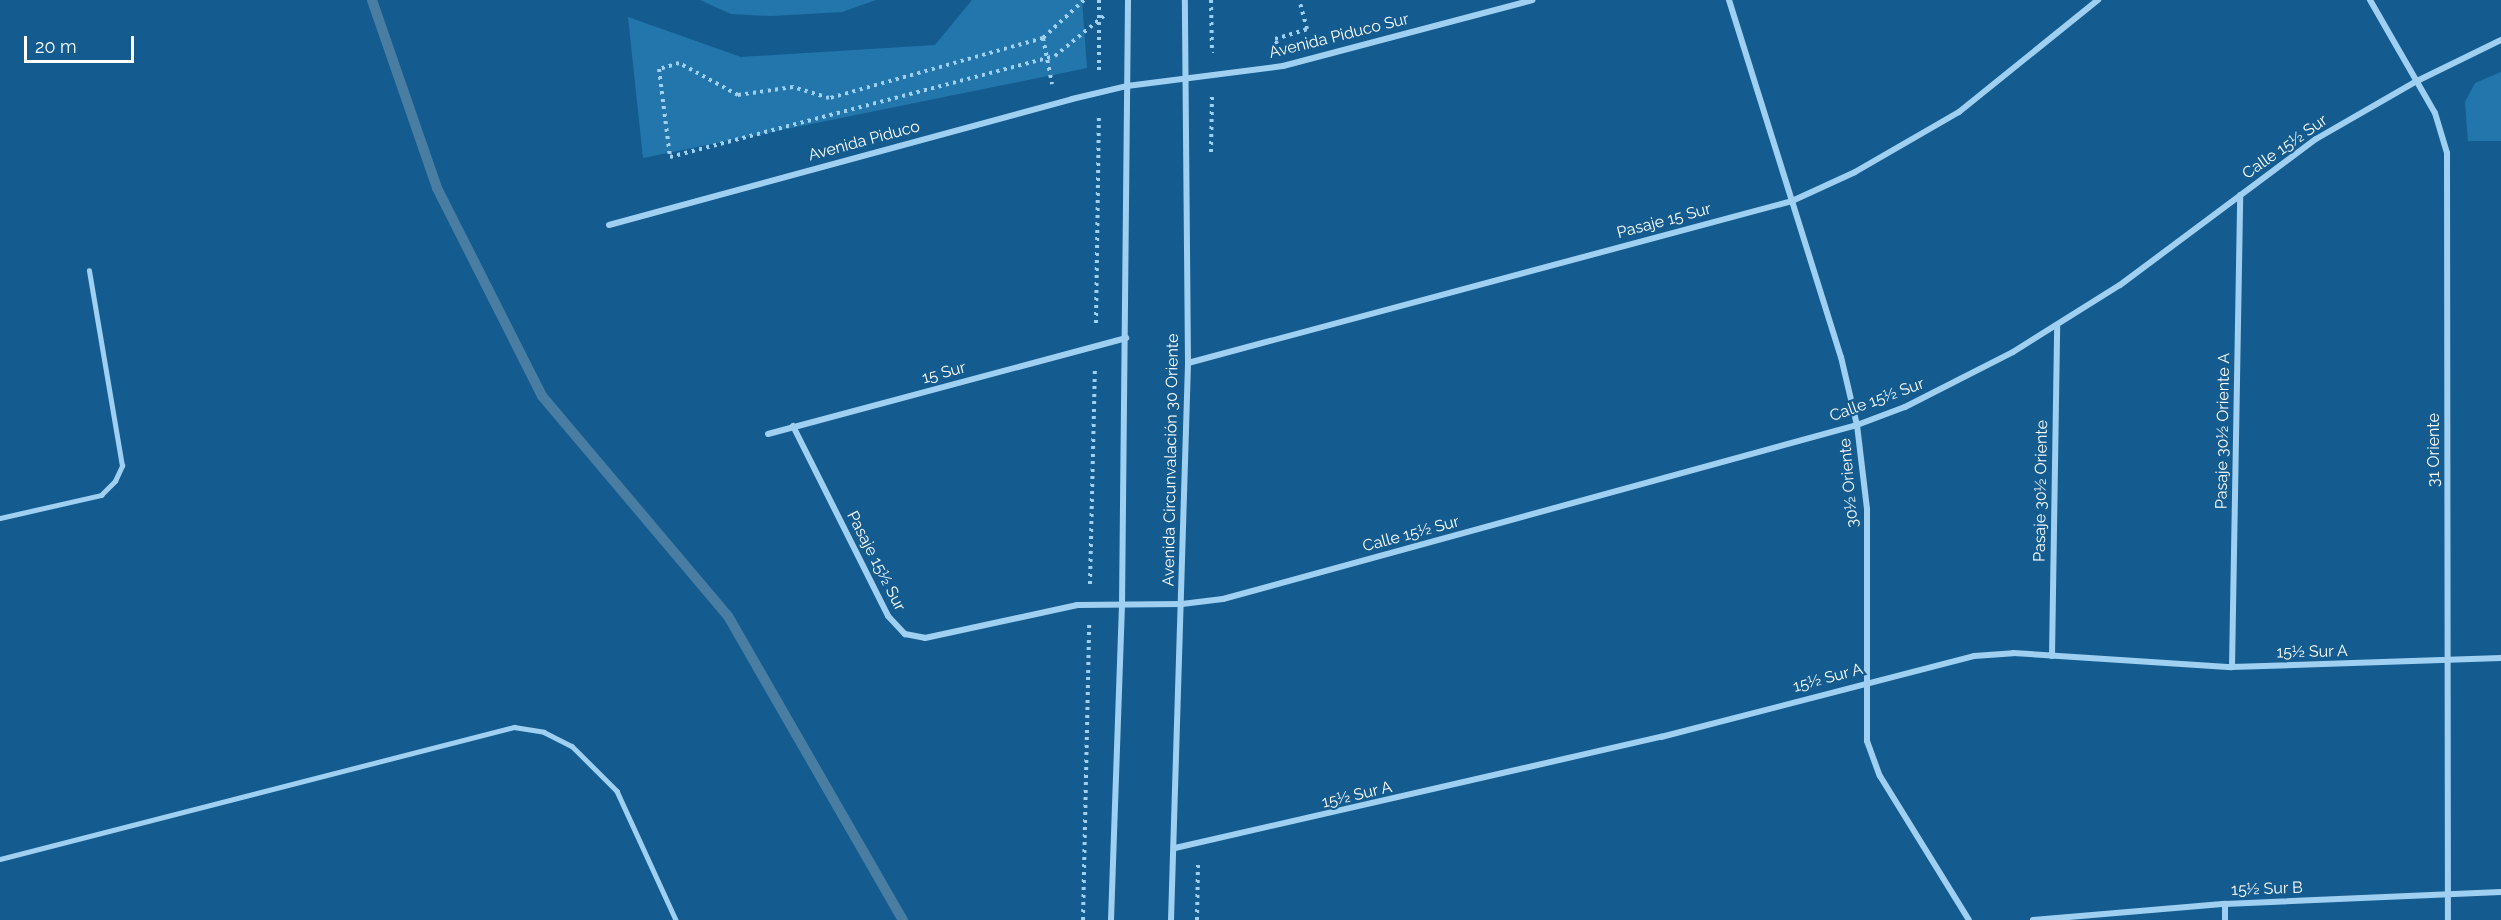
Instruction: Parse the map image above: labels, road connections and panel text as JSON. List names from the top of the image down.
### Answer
{
  "streets": {
    "street": [
      "Avenida Piduco Sur",
      "Avenida Piduco",
      "Calle 15½ Sur",
      "Pasaje 15 Sur",
      "15 Sur",
      "Pasaje 30½ Oriente A",
      "31 Oriente",
      "Avenida Circunvalación 30 Oriente",
      "30½ Oriente",
      "Pasaje 30½ Oriente",
      "Pasaje 15½ Sur",
      "15½ Sur A",
      "15½ Sur B"
    ]
  },
  "crossings": [
    ["Avenida Piduco Sur", "Avenida Piduco"],
    ["Avenida Piduco Sur", "Avenida Circunvalación 30 Oriente"],
    ["Calle 15½ Sur", "Pasaje 30½ Oriente A"],
    ["Calle 15½ Sur", "31 Oriente"],
    ["Calle 15½ Sur", "Avenida Circunvalación 30 Oriente"],
    ["Calle 15½ Sur", "30½ Oriente"],
    ["Calle 15½ Sur", "Pasaje 30½ Oriente"],
    ["Calle 15½ Sur", "Pasaje 15½ Sur"],
    ["Pasaje 15 Sur", "Avenida Circunvalación 30 Oriente"],
    ["Pasaje 15 Sur", "30½ Oriente"],
    ["15 Sur", "Pasaje 15½ Sur"],
    ["Pasaje 30½ Oriente A", "15½ Sur A"],
    ["31 Oriente", "15½ Sur A"],
    ["31 Oriente", "15½ Sur B"],
    ["Avenida Circunvalación 30 Oriente", "15½ Sur A"],
    ["30½ Oriente", "15½ Sur A"],
    ["Pasaje 30½ Oriente", "15½ Sur A"]
  ],
  "scale_bar": "20 m"
}
